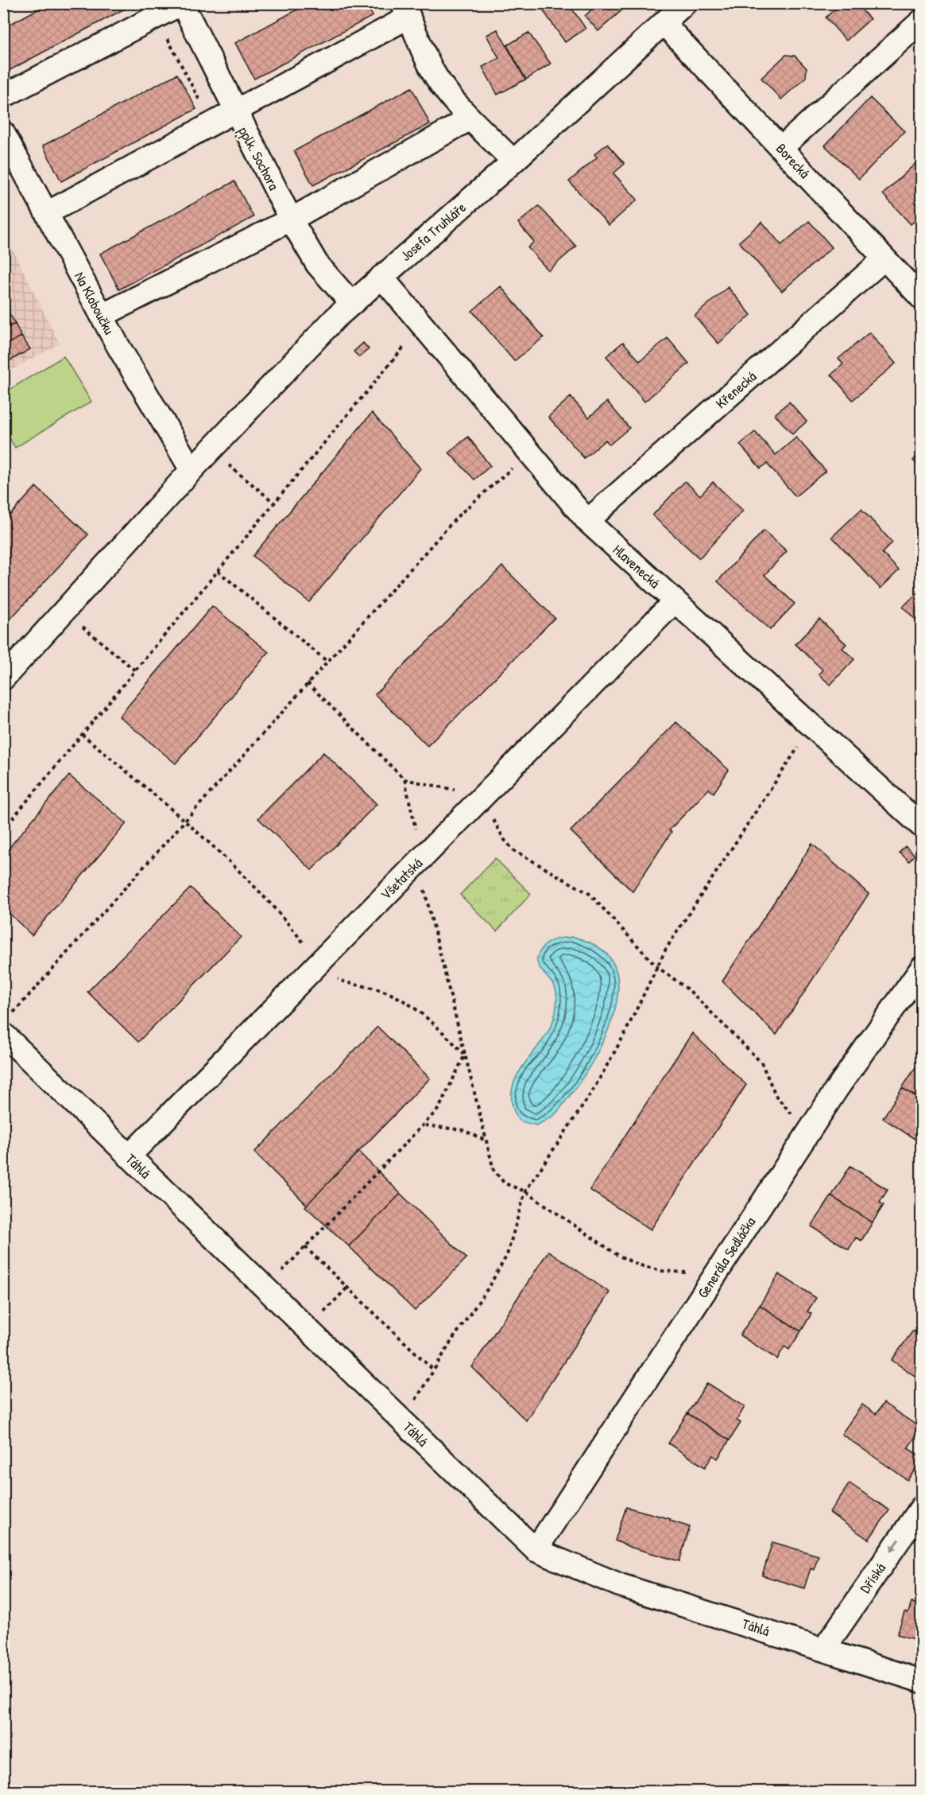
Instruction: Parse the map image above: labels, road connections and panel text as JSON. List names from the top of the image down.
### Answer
{
  "streets": {
    "street": [
      "pplk. Sochora",
      "Borecká",
      "Josefa Truhláře",
      "Na Kloboučku",
      "Křenecká",
      "Hlavenecká",
      "Všetatská",
      "Táhlá",
      "Generála Sedláčka",
      "Dříská"
    ]
  },
  "crossings": [
    ["pplk. Sochora", "Josefa Truhláře"],
    ["Borecká", "Josefa Truhláře"],
    ["Borecká", "Křenecká"],
    ["Josefa Truhláře", "Na Kloboučku"],
    ["Josefa Truhláře", "Hlavenecká"],
    ["Křenecká", "Hlavenecká"],
    ["Hlavenecká", "Všetatská"],
    ["Všetatská", "Táhlá"],
    ["Táhlá", "Generála Sedláčka"],
    ["Táhlá", "Dříská"]
  ],
  "one_way": ["Dříská"]
}
